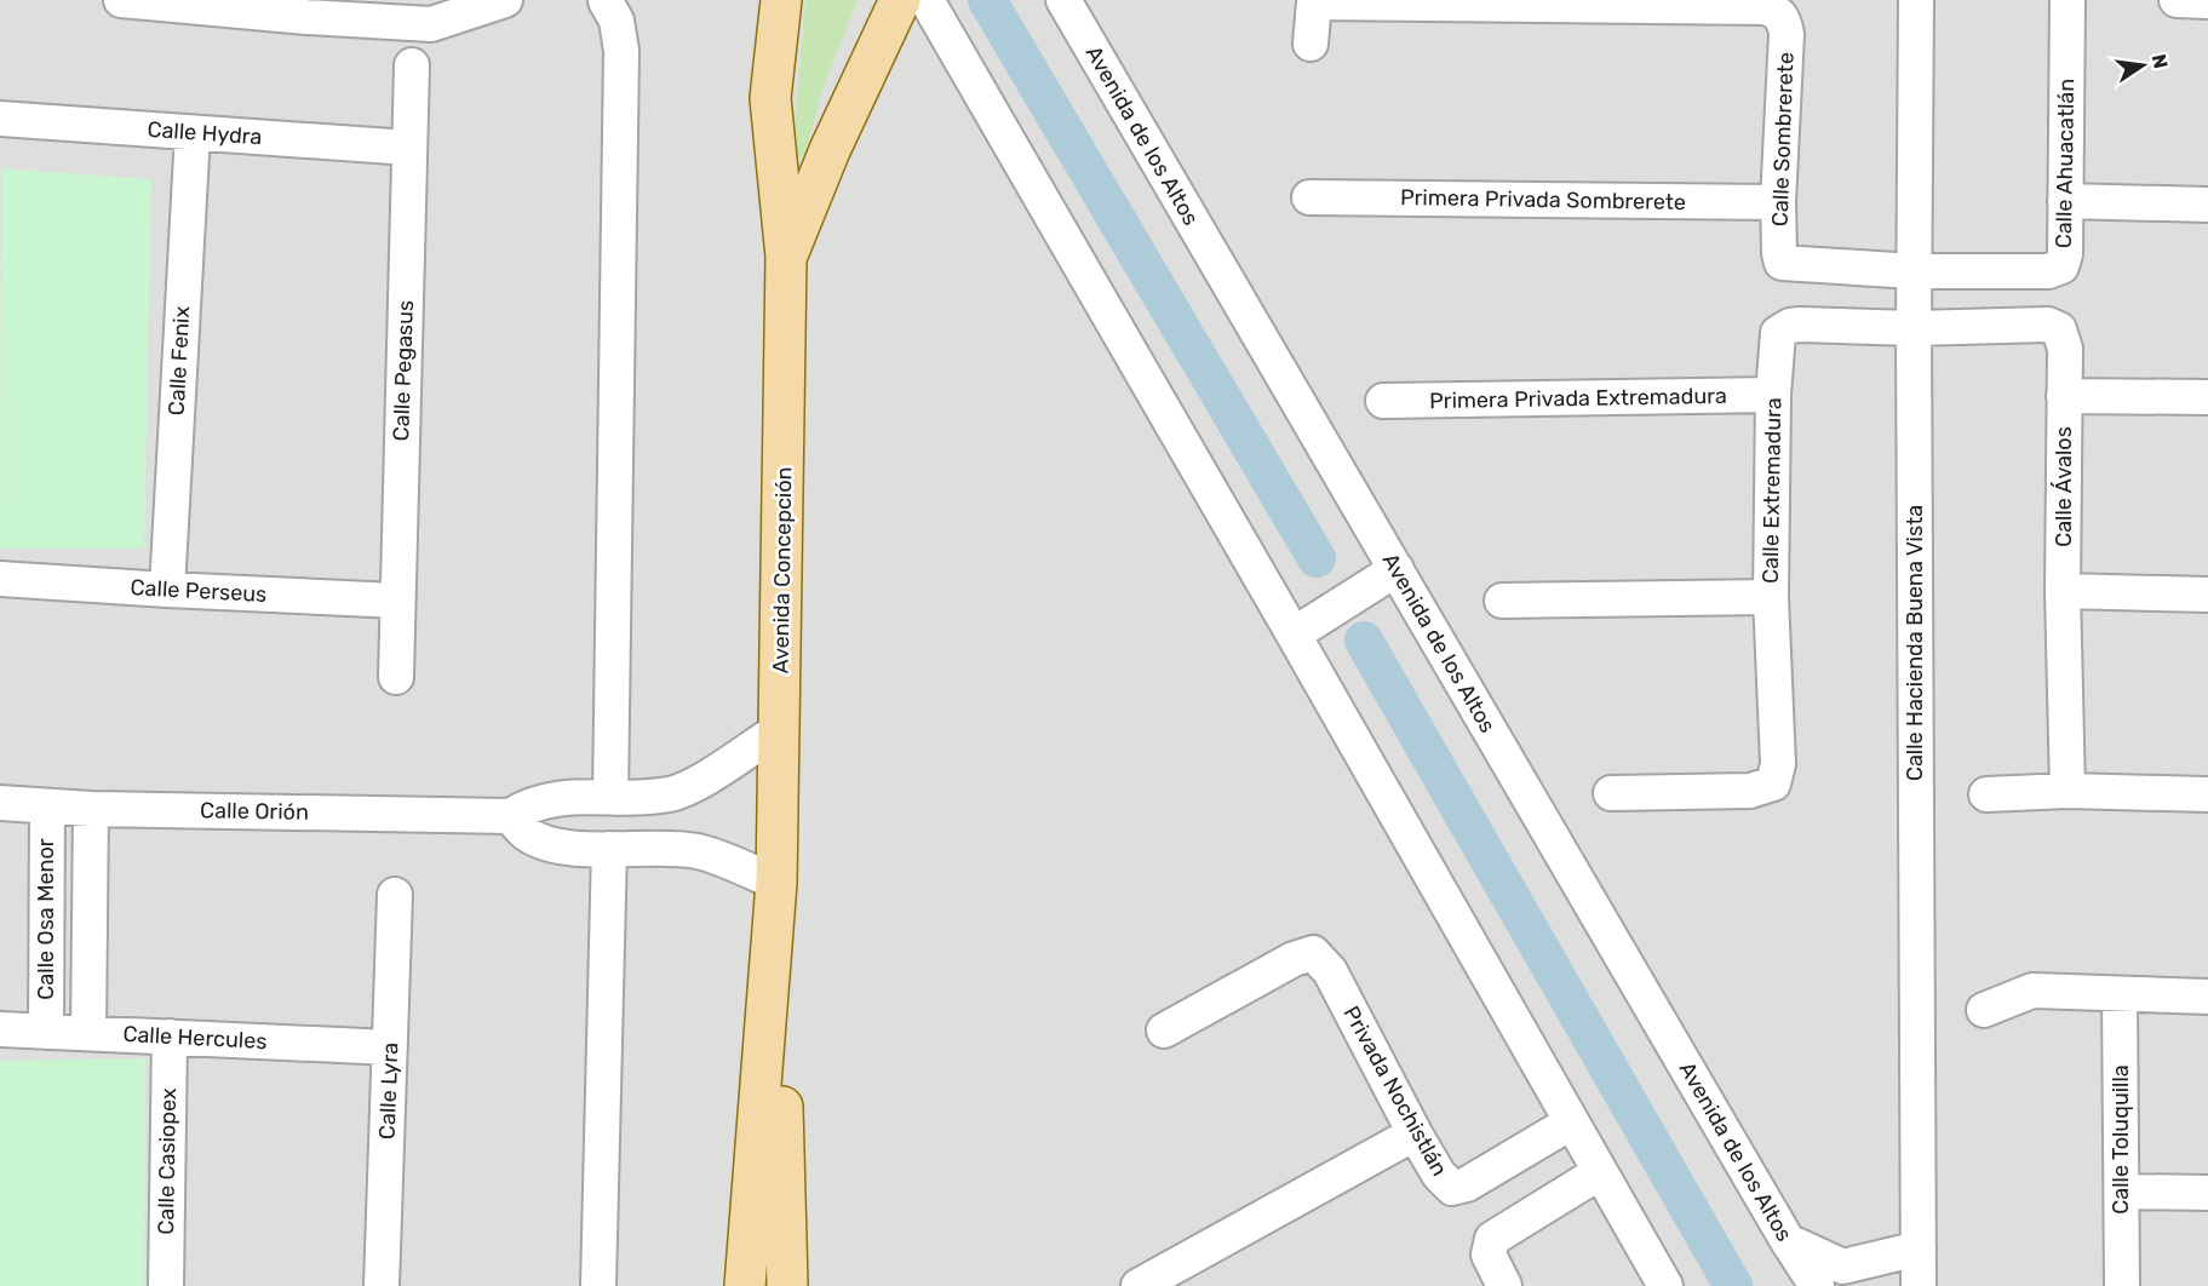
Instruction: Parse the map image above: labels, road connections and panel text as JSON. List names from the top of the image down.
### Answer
{
  "streets": {
    "main road": ["Avenida Concepción"],
    "street": [
      "Calle Hydra",
      "Avenida de los Altos",
      "Calle Sombrerete",
      "Calle Ahuacatlán",
      "Primera Privada Sombrerete",
      "Calle Fenix",
      "Calle Pegasus",
      "Primera Privada Extremadura",
      "Calle Ávalos",
      "Calle Extremadura",
      "Calle Perseus",
      "Calle Hacienda Buena Vista",
      "Calle Orión",
      "Calle Osa Menor",
      "Calle Hercules",
      "Calle Lyra",
      "Privada Nochistlán",
      "Calle Toluquilla",
      "Calle Casiopex"
    ]
  },
  "crossings": [
    ["Calle Hydra", "Calle Fenix"],
    ["Calle Hydra", "Calle Pegasus"],
    ["Calle Sombrerete", "Calle Ahuacatlán"],
    ["Calle Sombrerete", "Primera Privada Sombrerete"],
    ["Calle Sombrerete", "Calle Hacienda Buena Vista"],
    ["Calle Ahuacatlán", "Calle Hacienda Buena Vista"],
    ["Calle Fenix", "Calle Perseus"],
    ["Calle Pegasus", "Calle Perseus"],
    ["Primera Privada Extremadura", "Calle Extremadura"],
    ["Calle Ávalos", "Calle Extremadura"],
    ["Calle Ávalos", "Calle Hacienda Buena Vista"],
    ["Calle Extremadura", "Calle Hacienda Buena Vista"],
    ["Avenida Concepción", "Calle Orión"],
    ["Calle Orión", "Calle Osa Menor"],
    ["Calle Osa Menor", "Calle Hercules"],
    ["Calle Hercules", "Calle Lyra"],
    ["Calle Hercules", "Calle Casiopex"]
  ],
  "north": "right"
}
